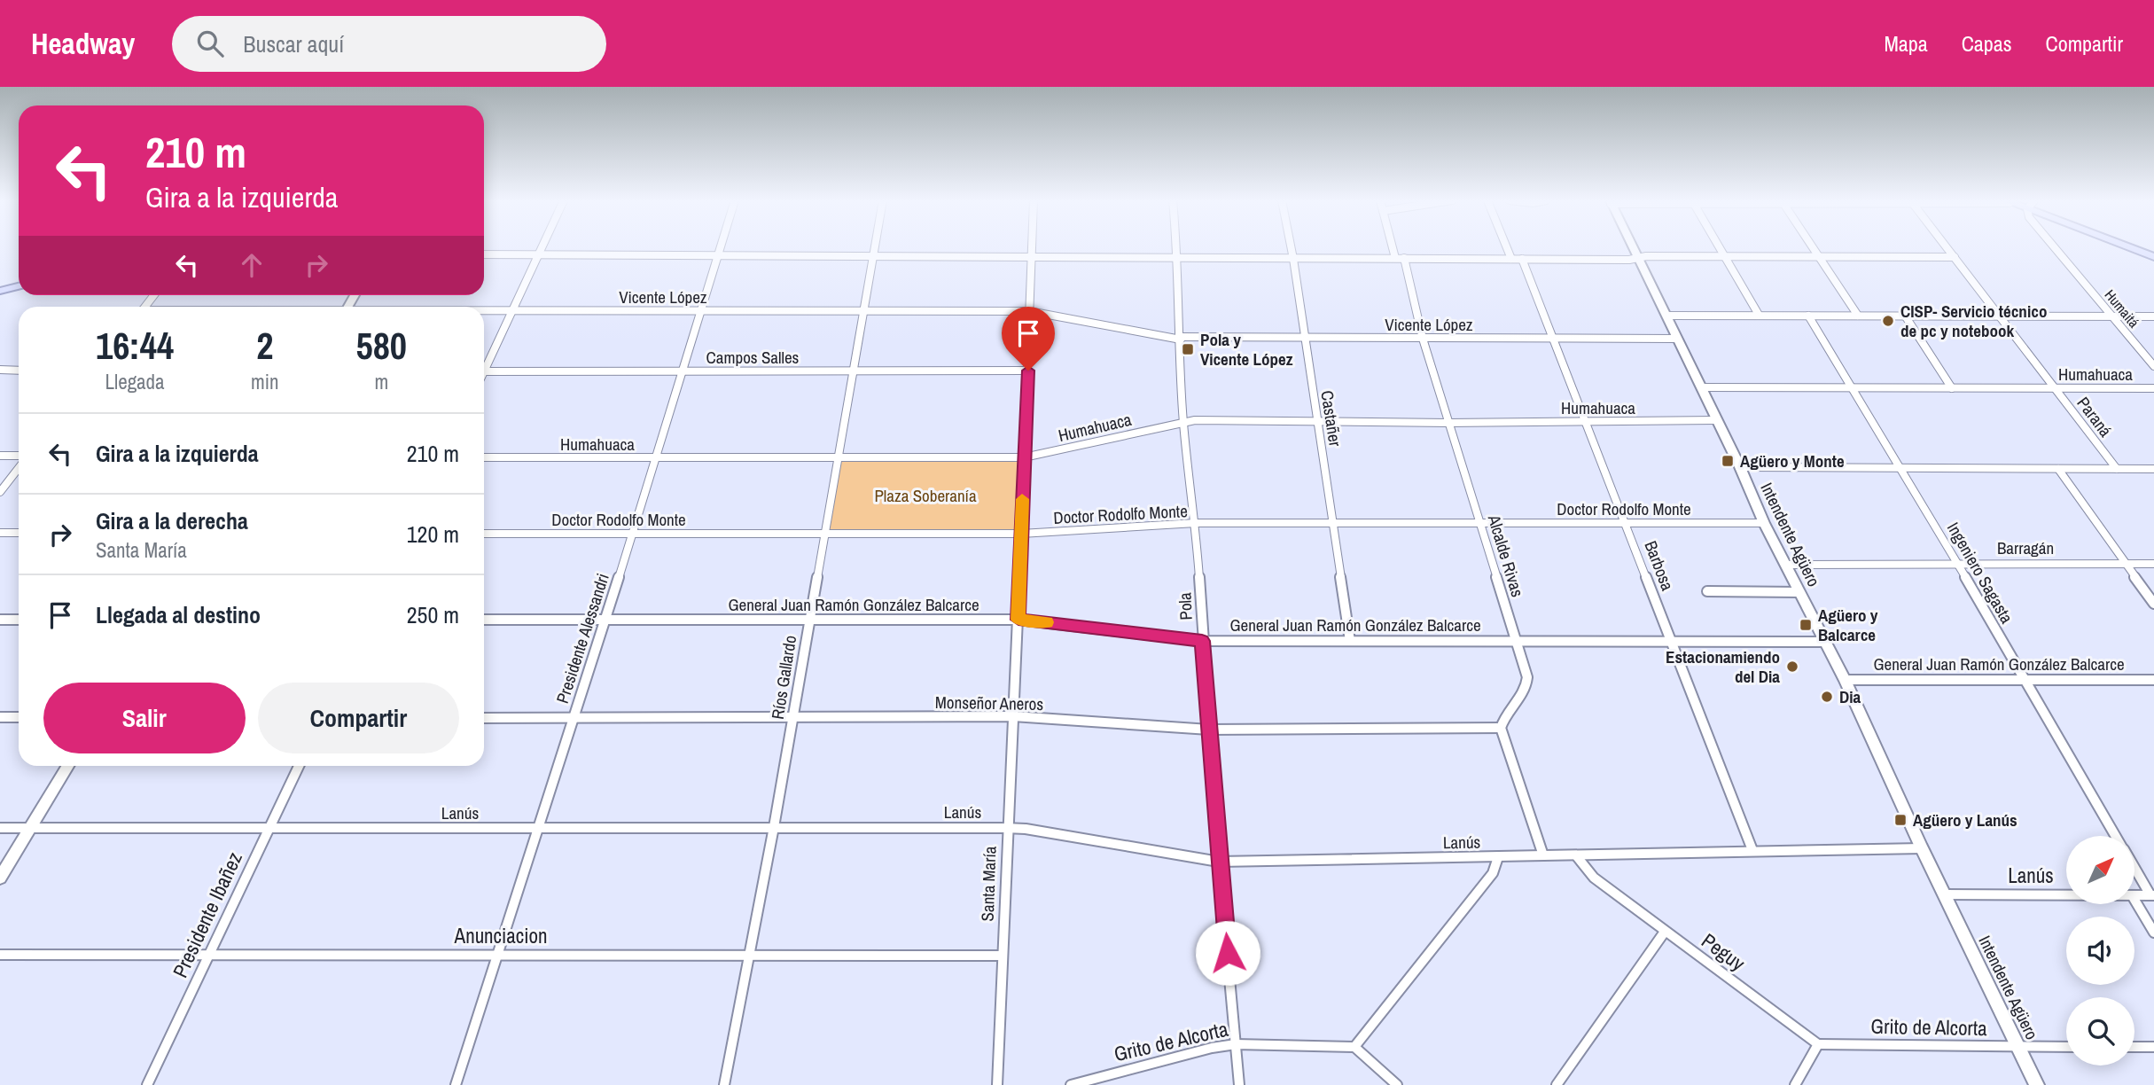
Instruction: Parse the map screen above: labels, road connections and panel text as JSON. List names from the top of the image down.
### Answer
{
  "streets": {
    "street": [
      "Vicente López",
      "Humaitá",
      "Campos Salles",
      "Humahuaca",
      "Paraná",
      "Castañer",
      "Doctor Rodolfo Monte",
      "Intendente Agüero",
      "Barragán",
      "Alcalde Rivas",
      "Barbosa",
      "Ingeniero Sagasta",
      "General Juan Ramón González Balcarce",
      "Pola",
      "Presidente Alessandri",
      "Ríos Gallardo",
      "Monseñor Aneros",
      "Lanús",
      "Santa María",
      "Presidente Ibañez",
      "Anunciacion",
      "Peguy",
      "Grito de Alcorta"
    ]
  },
  "crossings": [
    ["Vicente López", "Castañer"],
    ["Vicente López", "Intendente Agüero"],
    ["Vicente López", "Alcalde Rivas"],
    ["Vicente López", "Barbosa"],
    ["Vicente López", "Pola"],
    ["Vicente López", "Presidente Alessandri"],
    ["Vicente López", "Ríos Gallardo"],
    ["Vicente López", "Santa María"],
    ["Campos Salles", "Presidente Alessandri"],
    ["Campos Salles", "Ríos Gallardo"],
    ["Campos Salles", "Santa María"],
    ["Humahuaca", "Paraná"],
    ["Humahuaca", "Castañer"],
    ["Humahuaca", "Intendente Agüero"],
    ["Humahuaca", "Alcalde Rivas"],
    ["Humahuaca", "Barbosa"],
    ["Humahuaca", "Ingeniero Sagasta"],
    ["Humahuaca", "Pola"],
    ["Humahuaca", "Presidente Alessandri"],
    ["Humahuaca", "Ríos Gallardo"],
    ["Humahuaca", "Santa María"],
    ["Castañer", "Doctor Rodolfo Monte"],
    ["Castañer", "General Juan Ramón González Balcarce"],
    ["Doctor Rodolfo Monte", "Intendente Agüero"],
    ["Doctor Rodolfo Monte", "Alcalde Rivas"],
    ["Doctor Rodolfo Monte", "Barbosa"],
    ["Doctor Rodolfo Monte", "Pola"],
    ["Doctor Rodolfo Monte", "Presidente Alessandri"],
    ["Doctor Rodolfo Monte", "Ríos Gallardo"],
    ["Doctor Rodolfo Monte", "Santa María"],
    ["Intendente Agüero", "Barragán"],
    ["Intendente Agüero", "General Juan Ramón González Balcarce"],
    ["Intendente Agüero", "Lanús"],
    ["Intendente Agüero", "Grito de Alcorta"],
    ["Barragán", "Ingeniero Sagasta"],
    ["Alcalde Rivas", "General Juan Ramón González Balcarce"],
    ["Alcalde Rivas", "Monseñor Aneros"],
    ["Barbosa", "General Juan Ramón González Balcarce"],
    ["Barbosa", "Lanús"],
    ["Ingeniero Sagasta", "General Juan Ramón González Balcarce"],
    ["Ingeniero Sagasta", "Lanús"],
    ["General Juan Ramón González Balcarce", "Pola"],
    ["General Juan Ramón González Balcarce", "Presidente Alessandri"],
    ["General Juan Ramón González Balcarce", "Ríos Gallardo"],
    ["General Juan Ramón González Balcarce", "Santa María"],
    ["Pola", "Monseñor Aneros"],
    ["Pola", "Lanús"],
    ["Pola", "Grito de Alcorta"],
    ["Presidente Alessandri", "Monseñor Aneros"],
    ["Presidente Alessandri", "Lanús"],
    ["Presidente Alessandri", "Anunciacion"],
    ["Ríos Gallardo", "Monseñor Aneros"],
    ["Ríos Gallardo", "Lanús"],
    ["Ríos Gallardo", "Anunciacion"],
    ["Monseñor Aneros", "Santa María"],
    ["Lanús", "Santa María"],
    ["Lanús", "Presidente Ibañez"],
    ["Lanús", "Peguy"],
    ["Santa María", "Anunciacion"],
    ["Presidente Ibañez", "Anunciacion"],
    ["Peguy", "Grito de Alcorta"]
  ],
  "parks": ["Plaza Soberanía"],
  "places": {
    "other": ["CISP- Servicio técnico de pc y notebook", "Estacionamiendo del Dia", "Dia"],
    "transit": [
      "Pola y Vicente López",
      "Agüero y Monte",
      "Agüero y Balcarce",
      "Agüero y Lanús"
    ]
  },
  "north": "top right",
  "page": {
    "header": "Headway",
    "search": "Buscar aquí",
    "nav": ["Mapa", "Capas", "Compartir"],
    "turn": ["210 m", "Gira a la izquierda"],
    "eta": [
      "16:44",
      "Llegada",
      "2",
      "min",
      "580",
      "m"
    ],
    "list": [
      {
        "name": "Gira a la izquierda",
        "value": "210 m"
      },
      {
        "name": "Gira a la derecha",
        "note": "Santa María",
        "value": "120 m"
      },
      {
        "name": "Llegada al destino",
        "value": "250 m"
      }
    ],
    "buttons": ["Salir", "Compartir"]
  }
}
